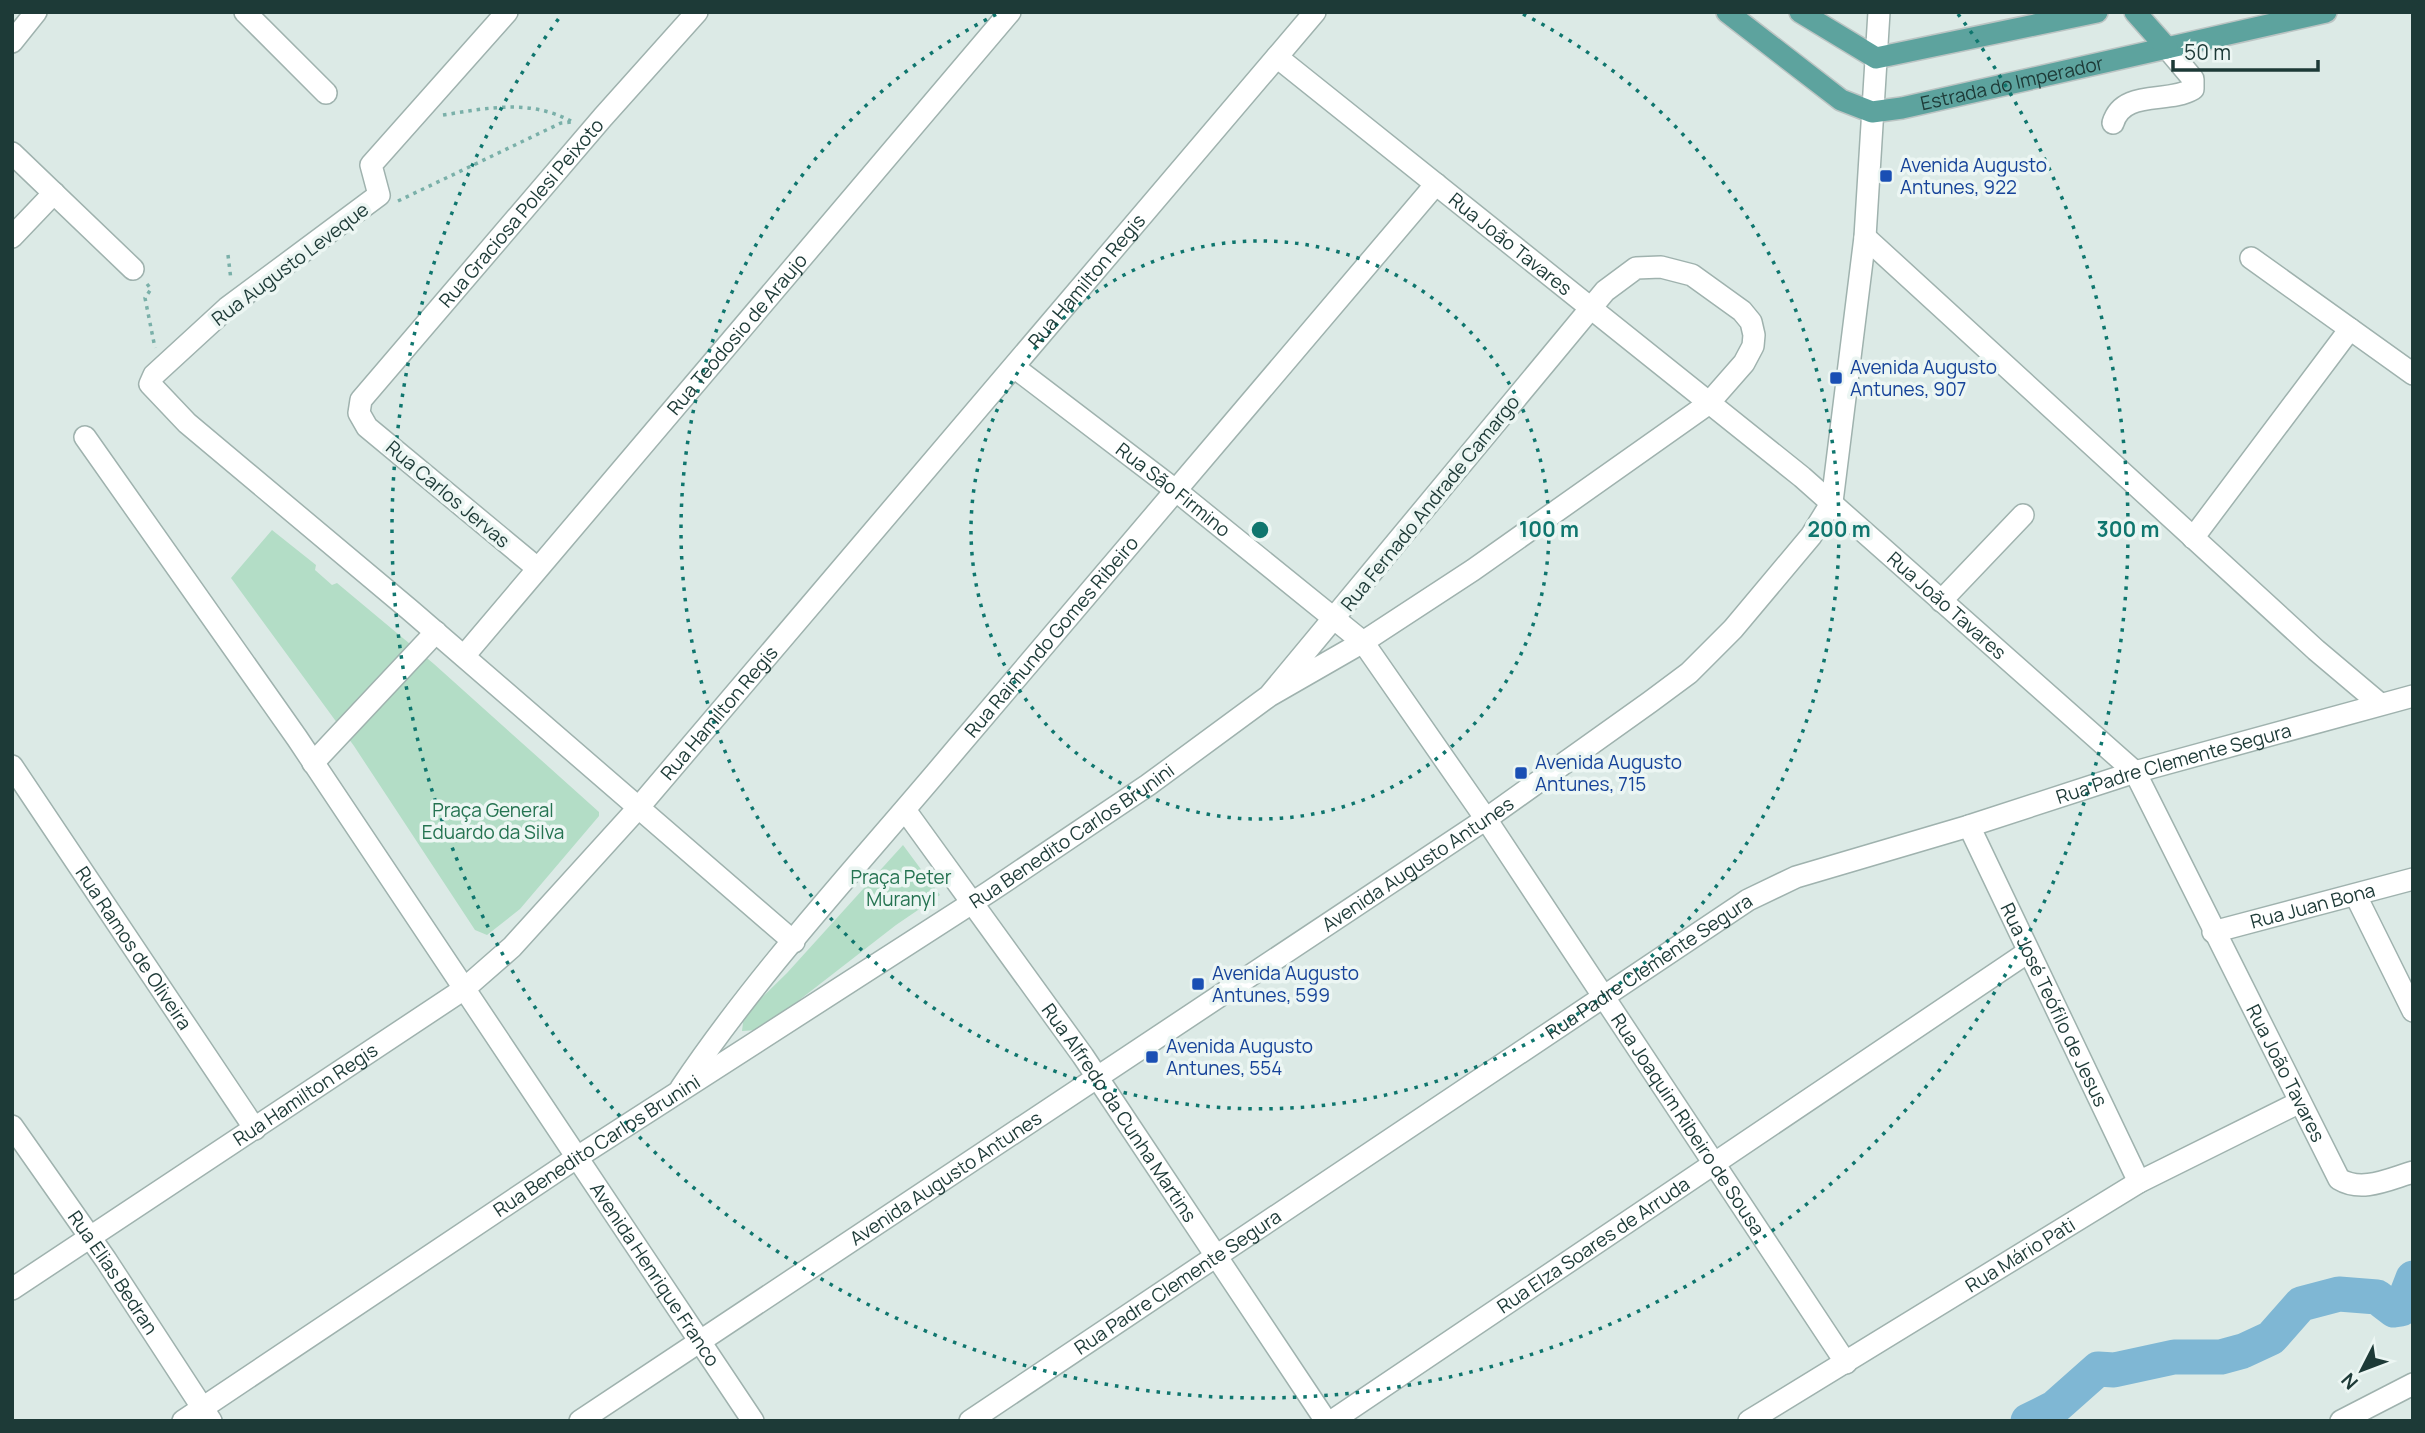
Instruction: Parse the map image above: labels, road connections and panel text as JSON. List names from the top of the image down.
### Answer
{
  "streets": {
    "main road": ["Estrada do Imperador"],
    "street": [
      "Rua Graciosa Polesi Peixoto",
      "Rua João Tavares",
      "Rua Augusto Leveque",
      "Rua Hamilton Regis",
      "Rua Teodosio de Araujo",
      "Rua São Firmino",
      "Rua Carlos Jervas",
      "Rua Fernado Andrade Camargo",
      "Rua Raimundo Gomes Ribeiro",
      "Rua Padre Clemente Segura",
      "Rua Benedito Carlos Brunini",
      "Avenida Augusto Antunes",
      "Rua Juan Bona",
      "Rua Ramos de Oliveira",
      "Rua José Teófilo de Jesus",
      "Rua Alfredo da Cunha Martins",
      "Rua Joaquim Ribeiro de Sousa",
      "Rua Elza Soares de Arruda",
      "Rua Mário Pati",
      "Rua Elias Bedran",
      "Avenida Henrique Franco"
    ]
  },
  "crossings": [
    ["Estrada do Imperador", "Avenida Augusto Antunes"],
    ["Rua Graciosa Polesi Peixoto", "Rua Carlos Jervas"],
    ["Rua João Tavares", "Rua Hamilton Regis"],
    ["Rua João Tavares", "Rua Fernado Andrade Camargo"],
    ["Rua João Tavares", "Rua Raimundo Gomes Ribeiro"],
    ["Rua João Tavares", "Rua Padre Clemente Segura"],
    ["Rua João Tavares", "Rua Benedito Carlos Brunini"],
    ["Rua João Tavares", "Avenida Augusto Antunes"],
    ["Rua João Tavares", "Rua Juan Bona"],
    ["Rua João Tavares", "Rua Mário Pati"],
    ["Rua Hamilton Regis", "Rua São Firmino"],
    ["Rua Hamilton Regis", "Rua Ramos de Oliveira"],
    ["Rua Hamilton Regis", "Rua Elias Bedran"],
    ["Rua Hamilton Regis", "Avenida Henrique Franco"],
    ["Rua Teodosio de Araujo", "Rua Carlos Jervas"],
    ["Rua São Firmino", "Rua Fernado Andrade Camargo"],
    ["Rua São Firmino", "Rua Raimundo Gomes Ribeiro"],
    ["Rua São Firmino", "Rua Benedito Carlos Brunini"],
    ["Rua São Firmino", "Rua Joaquim Ribeiro de Sousa"],
    ["Rua Fernado Andrade Camargo", "Rua Benedito Carlos Brunini"],
    ["Rua Raimundo Gomes Ribeiro", "Rua Benedito Carlos Brunini"],
    ["Rua Raimundo Gomes Ribeiro", "Rua Alfredo da Cunha Martins"],
    ["Rua Padre Clemente Segura", "Rua José Teófilo de Jesus"],
    ["Rua Padre Clemente Segura", "Rua Alfredo da Cunha Martins"],
    ["Rua Padre Clemente Segura", "Rua Joaquim Ribeiro de Sousa"],
    ["Rua Benedito Carlos Brunini", "Rua Alfredo da Cunha Martins"],
    ["Rua Benedito Carlos Brunini", "Rua Joaquim Ribeiro de Sousa"],
    ["Rua Benedito Carlos Brunini", "Rua Elias Bedran"],
    ["Rua Benedito Carlos Brunini", "Avenida Henrique Franco"],
    ["Avenida Augusto Antunes", "Rua Alfredo da Cunha Martins"],
    ["Avenida Augusto Antunes", "Rua Joaquim Ribeiro de Sousa"],
    ["Avenida Augusto Antunes", "Avenida Henrique Franco"],
    ["Rua José Teófilo de Jesus", "Rua Elza Soares de Arruda"],
    ["Rua José Teófilo de Jesus", "Rua Mário Pati"],
    ["Rua Joaquim Ribeiro de Sousa", "Rua Elza Soares de Arruda"],
    ["Rua Joaquim Ribeiro de Sousa", "Rua Mário Pati"]
  ],
  "parks": ["Praça General Eduardo da Silva", "Praça Peter Muranyl"],
  "places": {
    "transit": [
      "Avenida Augusto Antunes, 922",
      "Avenida Augusto Antunes, 907",
      "Avenida Augusto Antunes, 715",
      "Avenida Augusto Antunes, 599",
      "Avenida Augusto Antunes, 554"
    ]
  },
  "scale_bar": "50 m",
  "north": "bottom left",
  "rings": ["100 m", "200 m", "300 m"]
}
